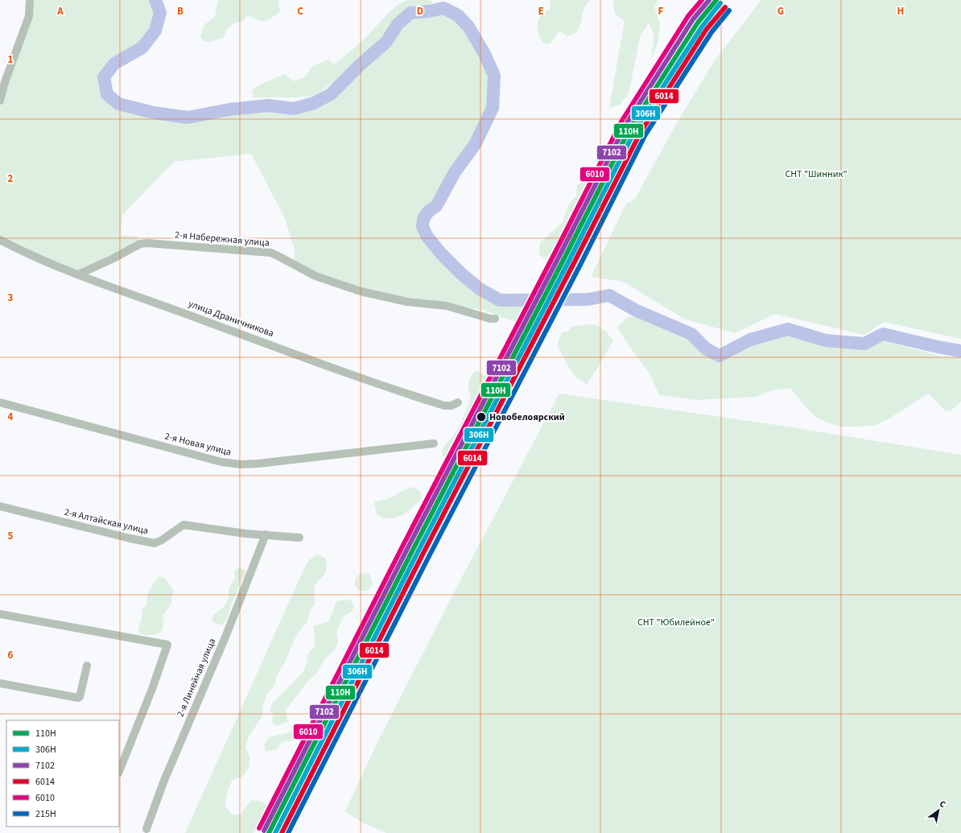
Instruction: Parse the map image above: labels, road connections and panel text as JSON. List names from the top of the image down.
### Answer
{
  "streets": {
    "street": [
      "2-я Набережная улица",
      "улица Драничникова",
      "2-я Новая улица",
      "2-я Алтайская улица",
      "2-я Линейная улица"
    ]
  },
  "crossings": [
    ["2-я Набережная улица", "улица Драничникова"],
    ["2-я Алтайская улица", "2-я Линейная улица"]
  ],
  "parks": ["СНТ \"Шинник\"", "СНТ \"Юбилейное\""],
  "places": ["Новобелоярский"],
  "lines": [
    "transit line 110Н",
    "transit line 7102",
    "transit line 6010",
    "transit line 306Н",
    "transit line 6014",
    "transit line 215Н"
  ],
  "legend": [
    "110Н",
    "306Н",
    "7102",
    "6014",
    "6010",
    "215Н"
  ],
  "north": "top right",
  "grid": {
    "columns": [
      "A",
      "B",
      "C",
      "D",
      "E",
      "F",
      "G",
      "H"
    ],
    "rows": [
      "1",
      "2",
      "3",
      "4",
      "5",
      "6"
    ]
  }
}
